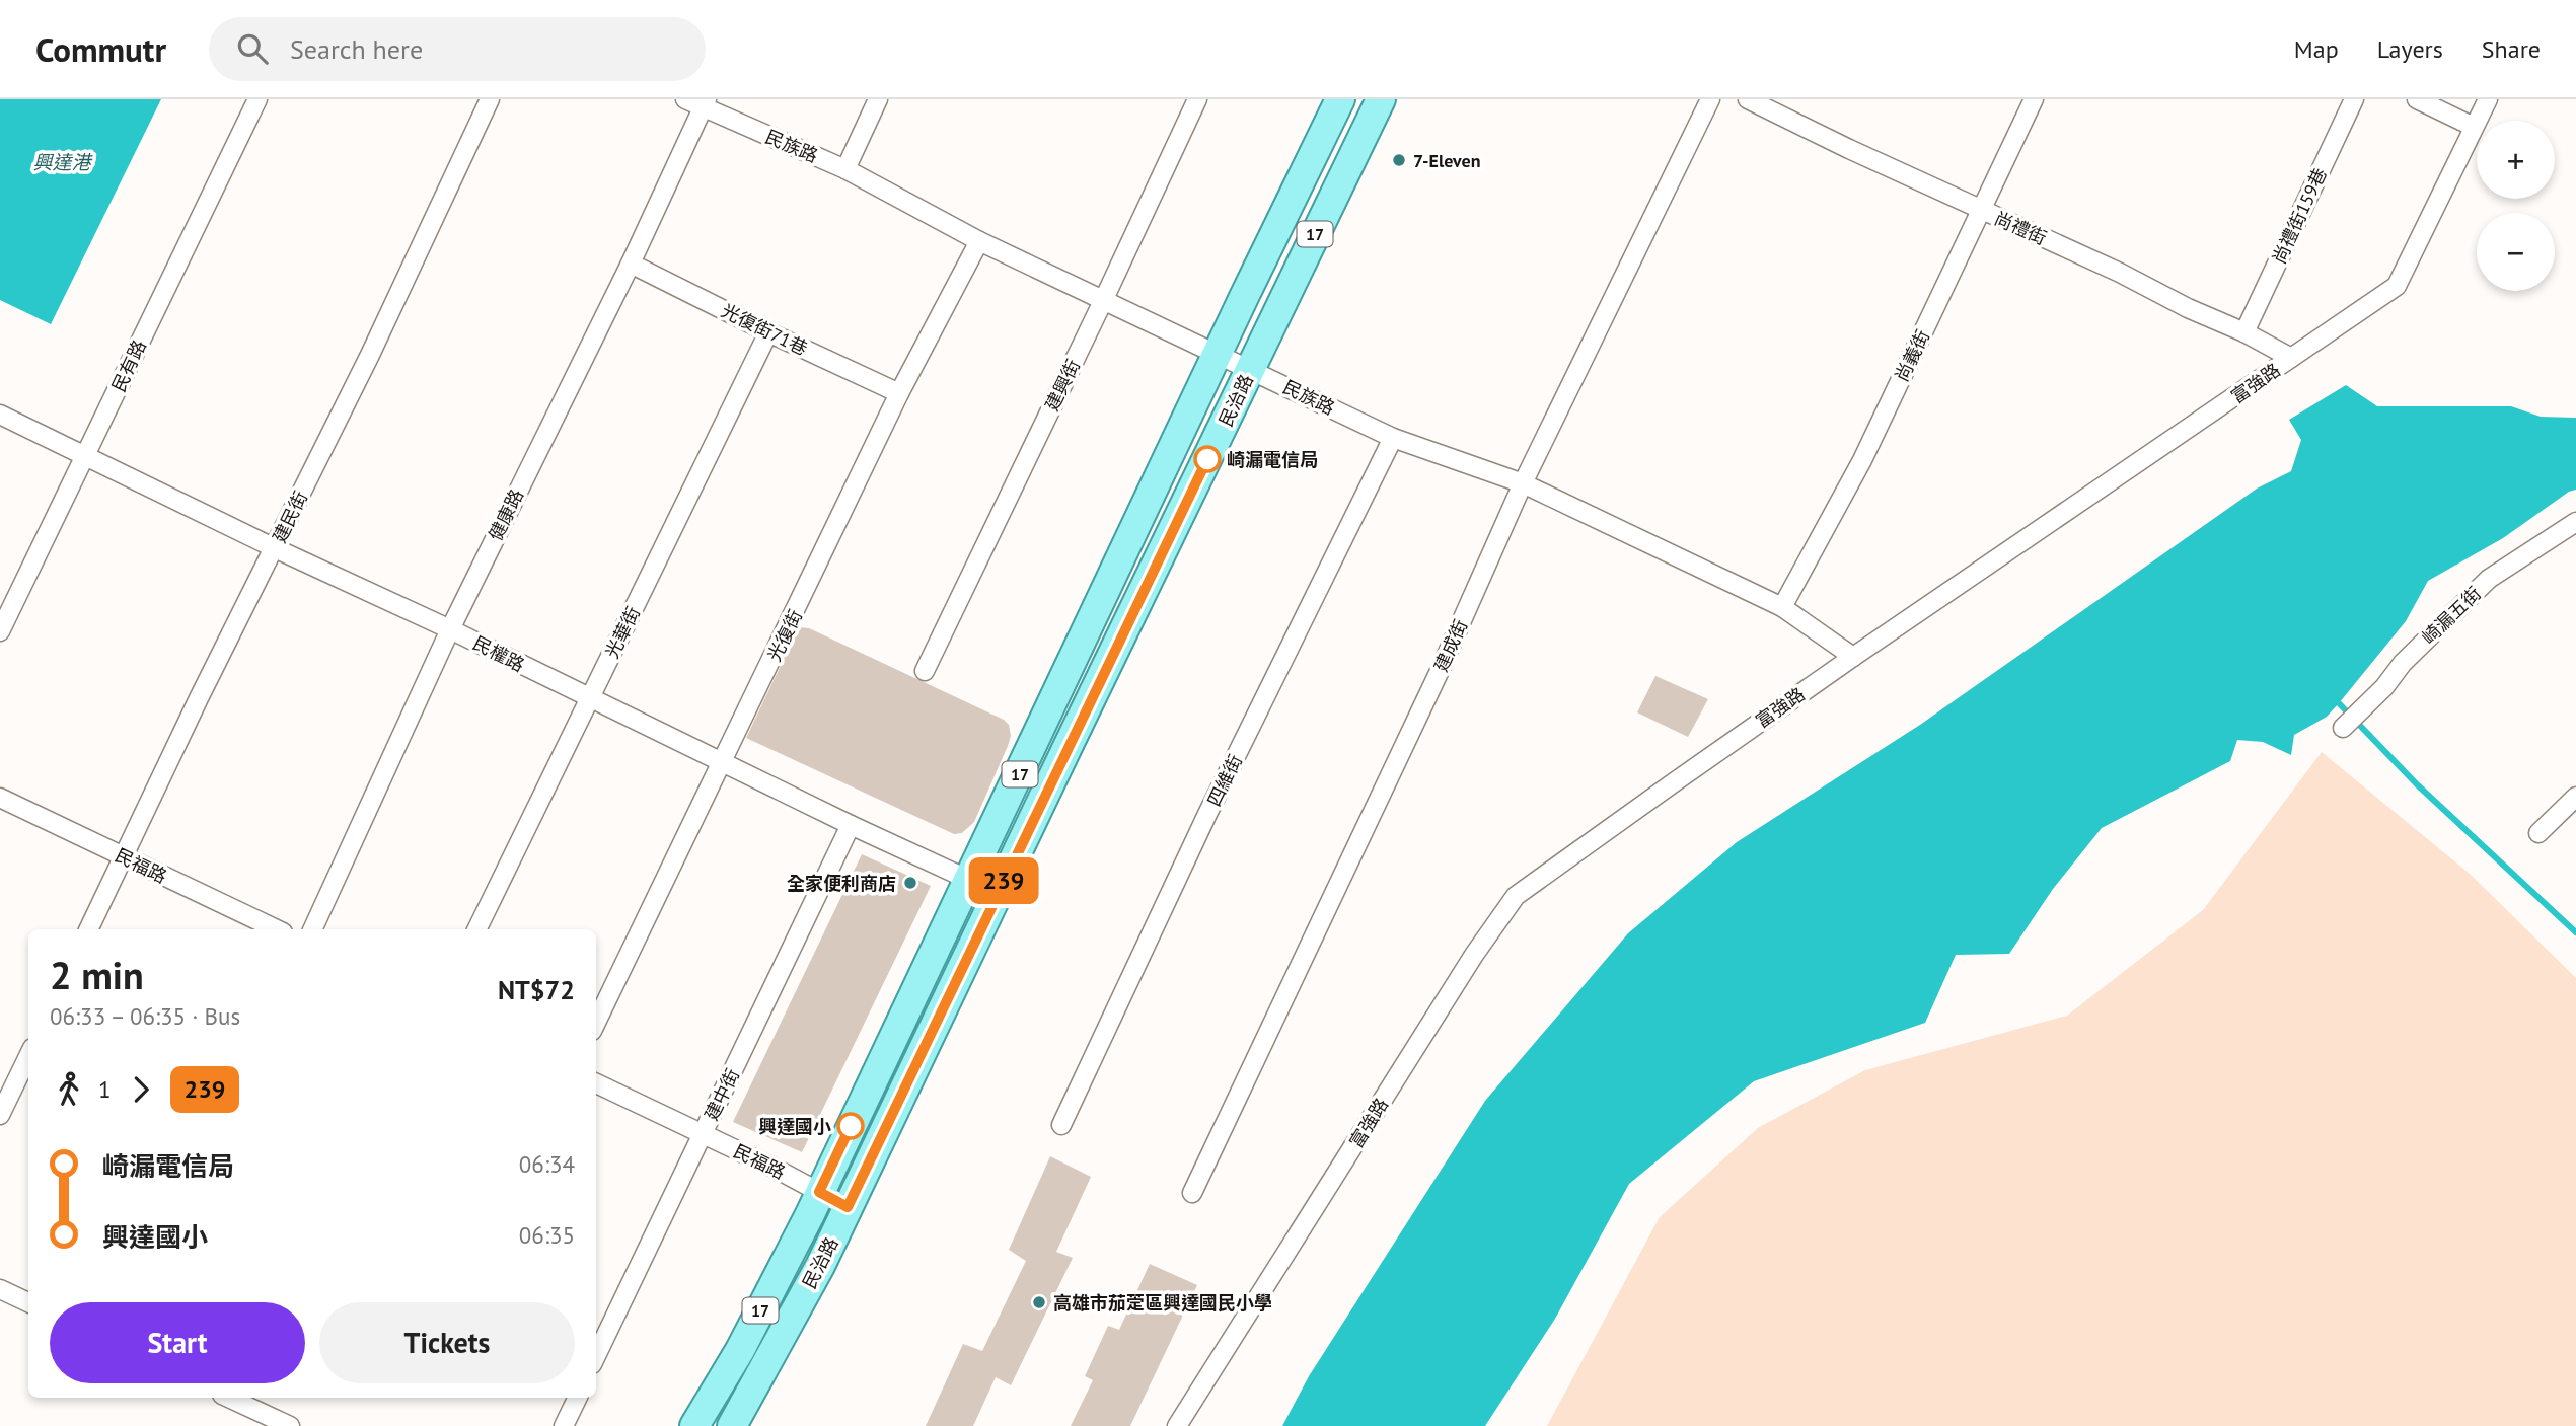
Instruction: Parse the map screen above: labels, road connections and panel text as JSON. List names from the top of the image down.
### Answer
{
  "streets": {
    "main road": ["17", "民治路"],
    "street": [
      "民族路",
      "尚禮街159巷",
      "尚禮街",
      "光復街71巷",
      "尚義街",
      "民有路",
      "富強路",
      "建興街",
      "健康路",
      "建民街",
      "崎漏五街",
      "光華街",
      "光復街",
      "建成街",
      "民權路",
      "四維街",
      "民福路",
      "建中街"
    ]
  },
  "crossings": [
    ["民族路", "尚義街"],
    ["民族路", "富強路"],
    ["民族路", "建興街"],
    ["民族路", "民治路"],
    ["民族路", "健康路"],
    ["民族路", "光復街"],
    ["民族路", "建成街"],
    ["民族路", "四維街"],
    ["尚禮街159巷", "尚禮街"],
    ["尚禮街", "尚義街"],
    ["尚禮街", "富強路"],
    ["光復街71巷", "健康路"],
    ["光復街71巷", "光華街"],
    ["光復街71巷", "光復街"],
    ["民有路", "民權路"],
    ["民治路", "民權路"],
    ["民治路", "民福路"],
    ["健康路", "民權路"],
    ["建民街", "民權路"],
    ["建民街", "民福路"],
    ["光華街", "民權路"],
    ["光復街", "民權路"],
    ["民權路", "建中街"],
    ["民福路", "建中街"]
  ],
  "water": ["興達港"],
  "places": [
    "7-Eleven",
    "崎漏電信局",
    "全家便利商店",
    "興達國小",
    "高雄市茄萣區興達國民小學"
  ],
  "lines": ["bus line 239"],
  "page": {
    "header": "Commutr",
    "search": "Search here",
    "nav": ["Map", "Layers", "Share"],
    "on_map": "239",
    "map_buttons": ["+", "−"],
    "heading": ["2 min", "06:33 – 06:35 · Bus", "NT$72"],
    "legs": ["1", "239"],
    "list": [
      {
        "name": "崎漏電信局",
        "value": "06:34"
      },
      {
        "name": "興達國小",
        "value": "06:35"
      }
    ],
    "buttons": ["Start", "Tickets"]
  }
}
